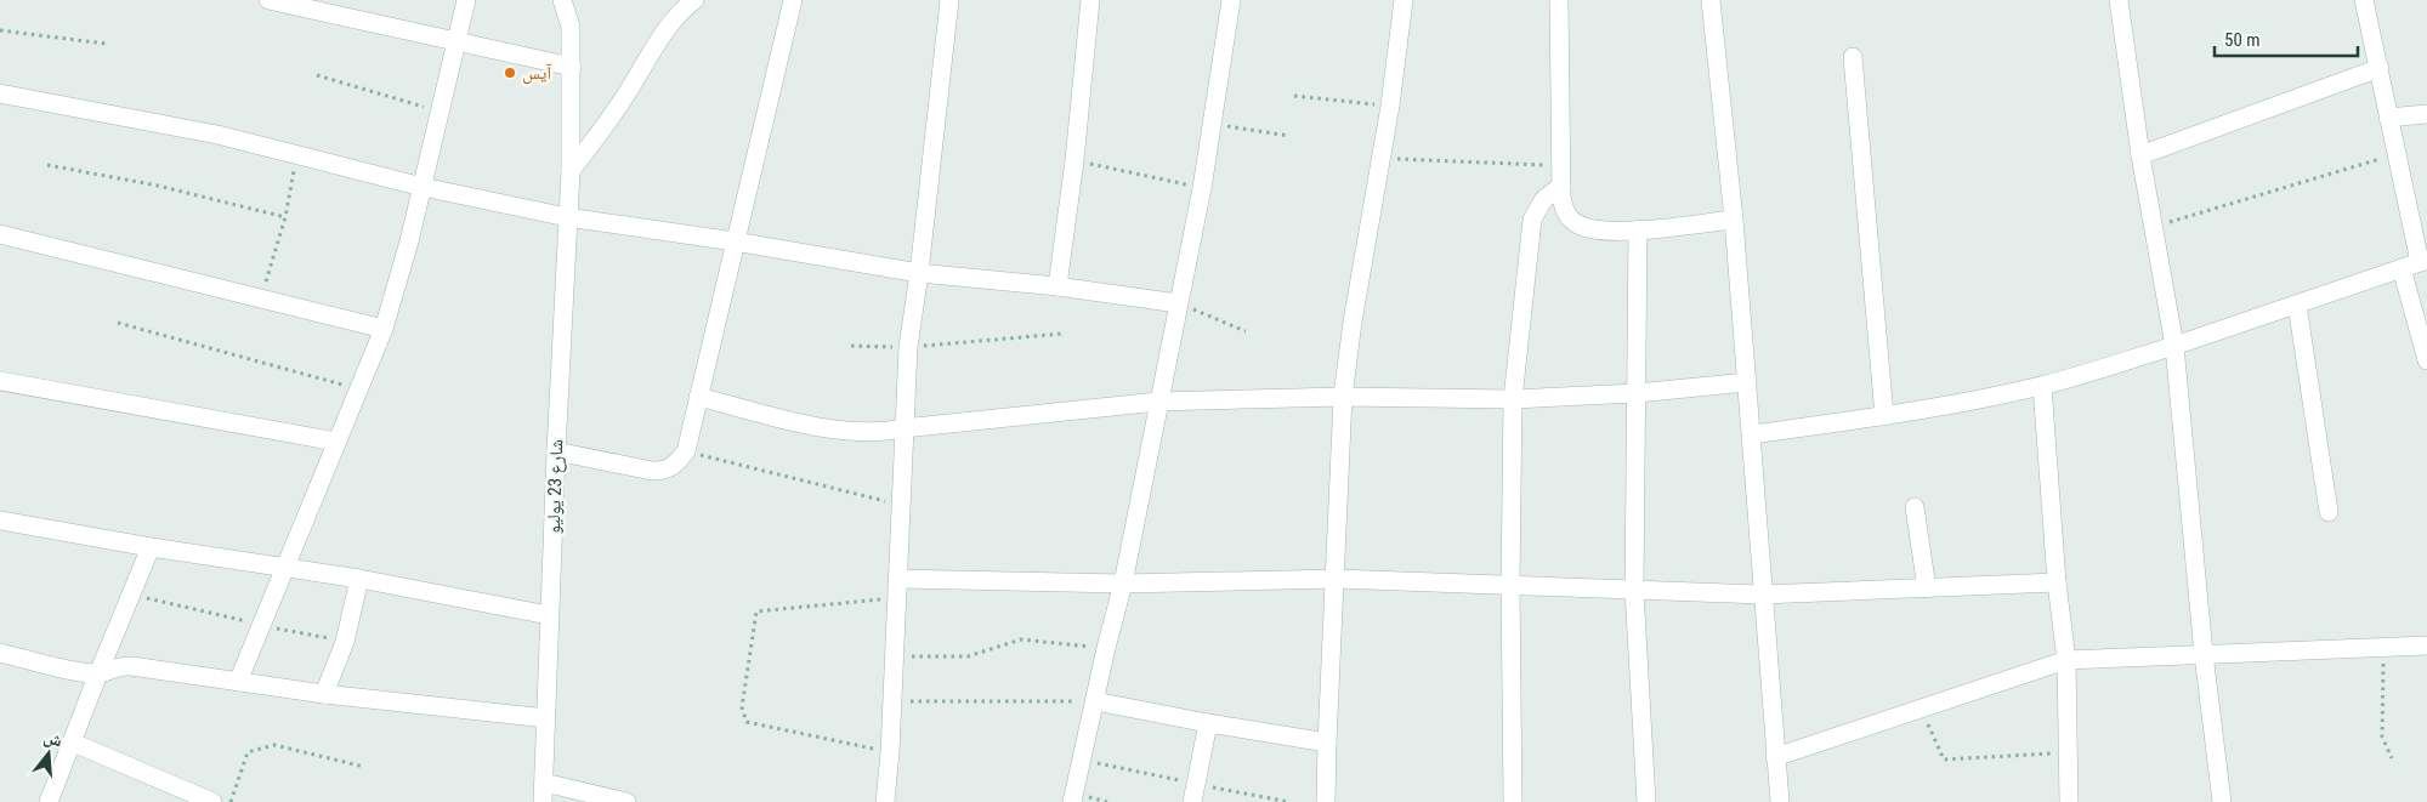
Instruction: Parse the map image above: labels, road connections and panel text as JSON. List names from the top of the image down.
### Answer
{
  "streets": {
    "street": ["شارع 23 يوليو"]
  },
  "places": ["آيس"],
  "scale_bar": "50 m",
  "north": "top"
}
